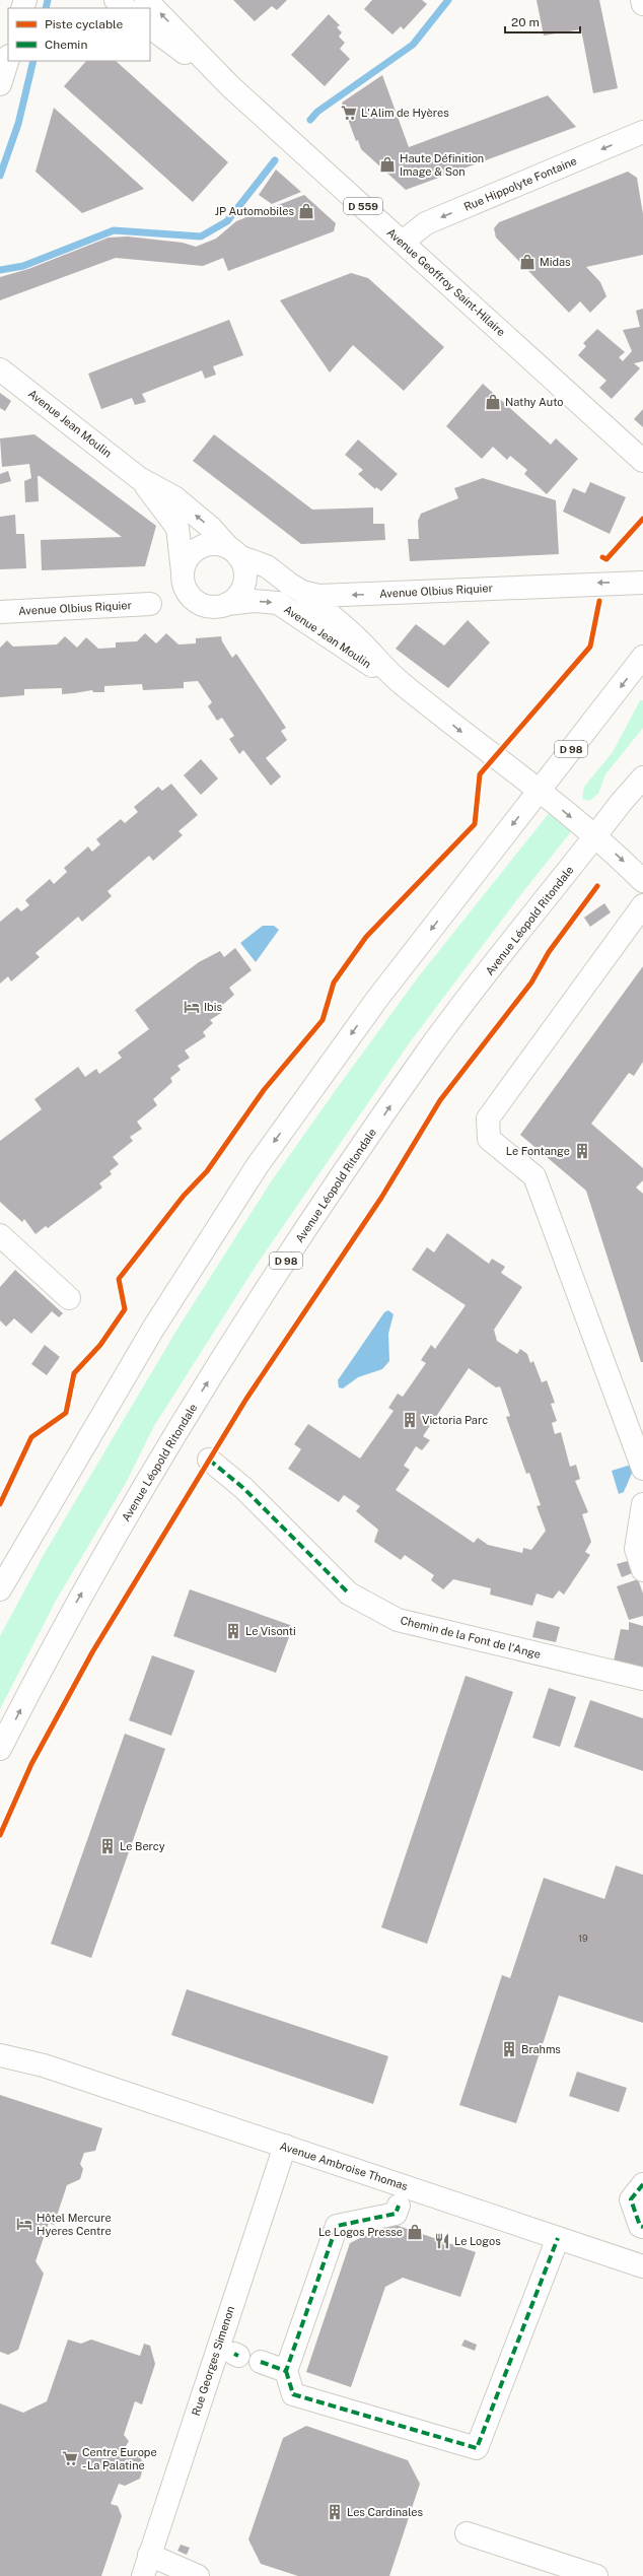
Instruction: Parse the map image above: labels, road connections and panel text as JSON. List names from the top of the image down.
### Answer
{
  "streets": {
    "main road": [
      "Rue Hippolyte Fontaine",
      "D 559",
      "Avenue Geoffroy Saint-Hilaire",
      "Avenue Jean Moulin",
      "Avenue Olbius Riquier",
      "D 98",
      "Avenue Léopold Ritondale",
      "Chemin de la Font de l'Ange",
      "Avenue Ambroise Thomas",
      "Rue Georges Simenon"
    ]
  },
  "crossings": [
    ["Rue Hippolyte Fontaine", "Avenue Geoffroy Saint-Hilaire"],
    ["Avenue Jean Moulin", "Avenue Olbius Riquier"],
    ["Avenue Jean Moulin", "D 98"],
    ["Avenue Jean Moulin", "Avenue Léopold Ritondale"],
    ["Avenue Ambroise Thomas", "Rue Georges Simenon"]
  ],
  "one_way": ["Rue Hippolyte Fontaine", "Avenue Olbius Riquier"],
  "places": {
    "supermarket": ["L'Alim de Hyères", "Centre Europe - La Palatine"],
    "shop": [
      "Haute Définition Image & Son",
      "JP Automobiles",
      "Midas",
      "Nathy Auto",
      "Le Logos Presse"
    ],
    "hotel": ["Ibis", "Hôtel Mercure Hyeres Centre"],
    "building": [
      "Le Fontange",
      "Victoria Parc",
      "Le Visonti",
      "Le Bercy",
      "Brahms",
      "Les Cardinales"
    ],
    "restaurant": ["Le Logos"]
  },
  "house_numbers": ["19"],
  "legend": ["Piste cyclable", "Chemin"],
  "scale_bar": "20 m"
}
